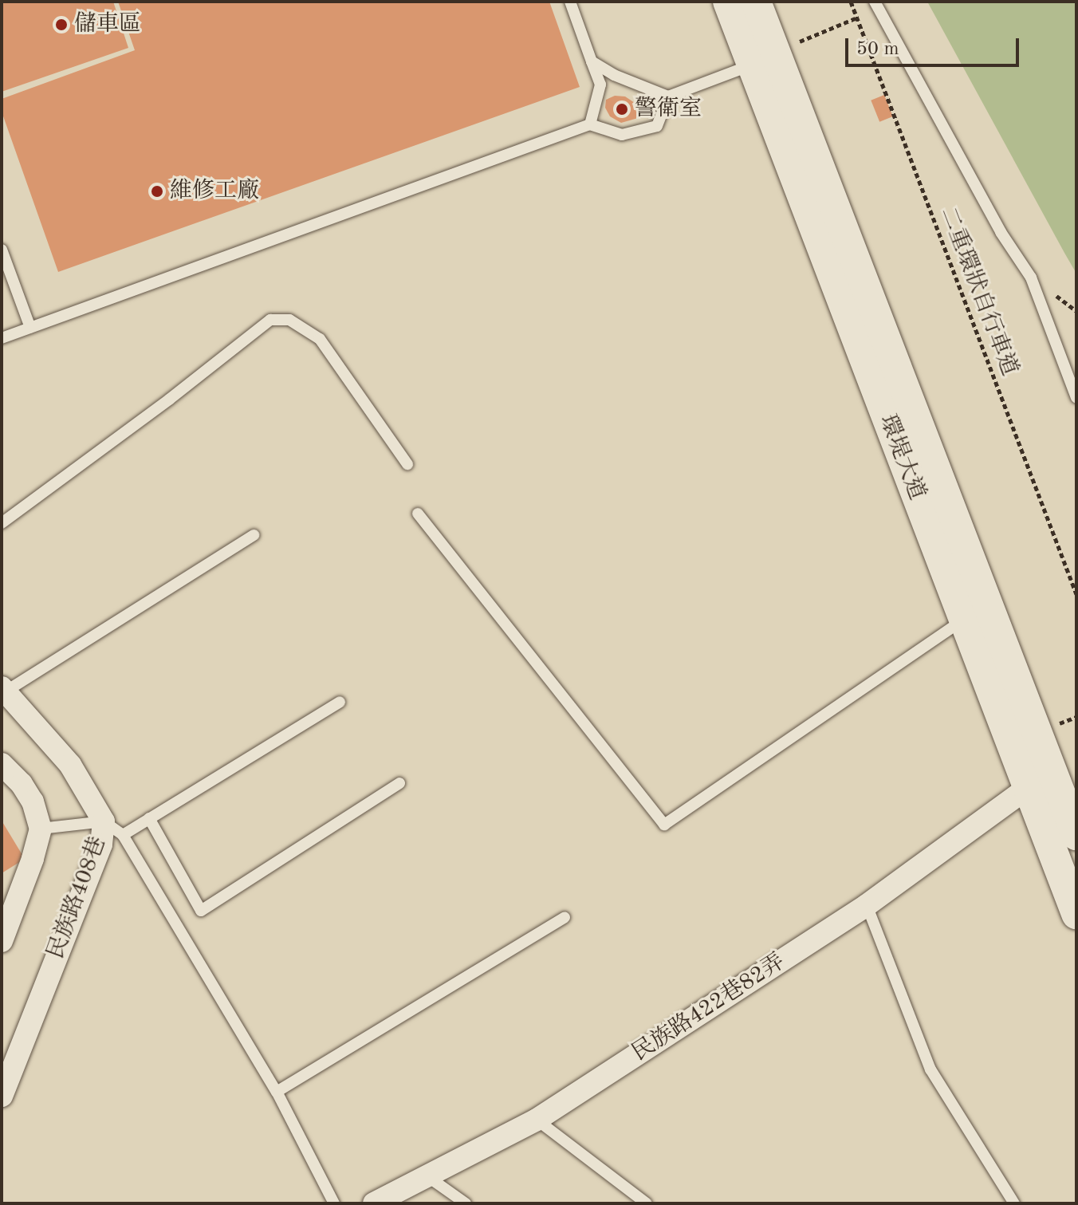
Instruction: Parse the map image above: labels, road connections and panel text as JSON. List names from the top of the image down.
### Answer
{
  "streets": {
    "street": ["環堤大道", "民族路408巷", "民族路422巷82弄"],
    "path": ["二重環狀自行車道"]
  },
  "crossings": [
    ["環堤大道", "民族路422巷82弄"]
  ],
  "places": ["儲車區", "警衛室", "維修工廠"],
  "scale_bar": "50 m"
}
